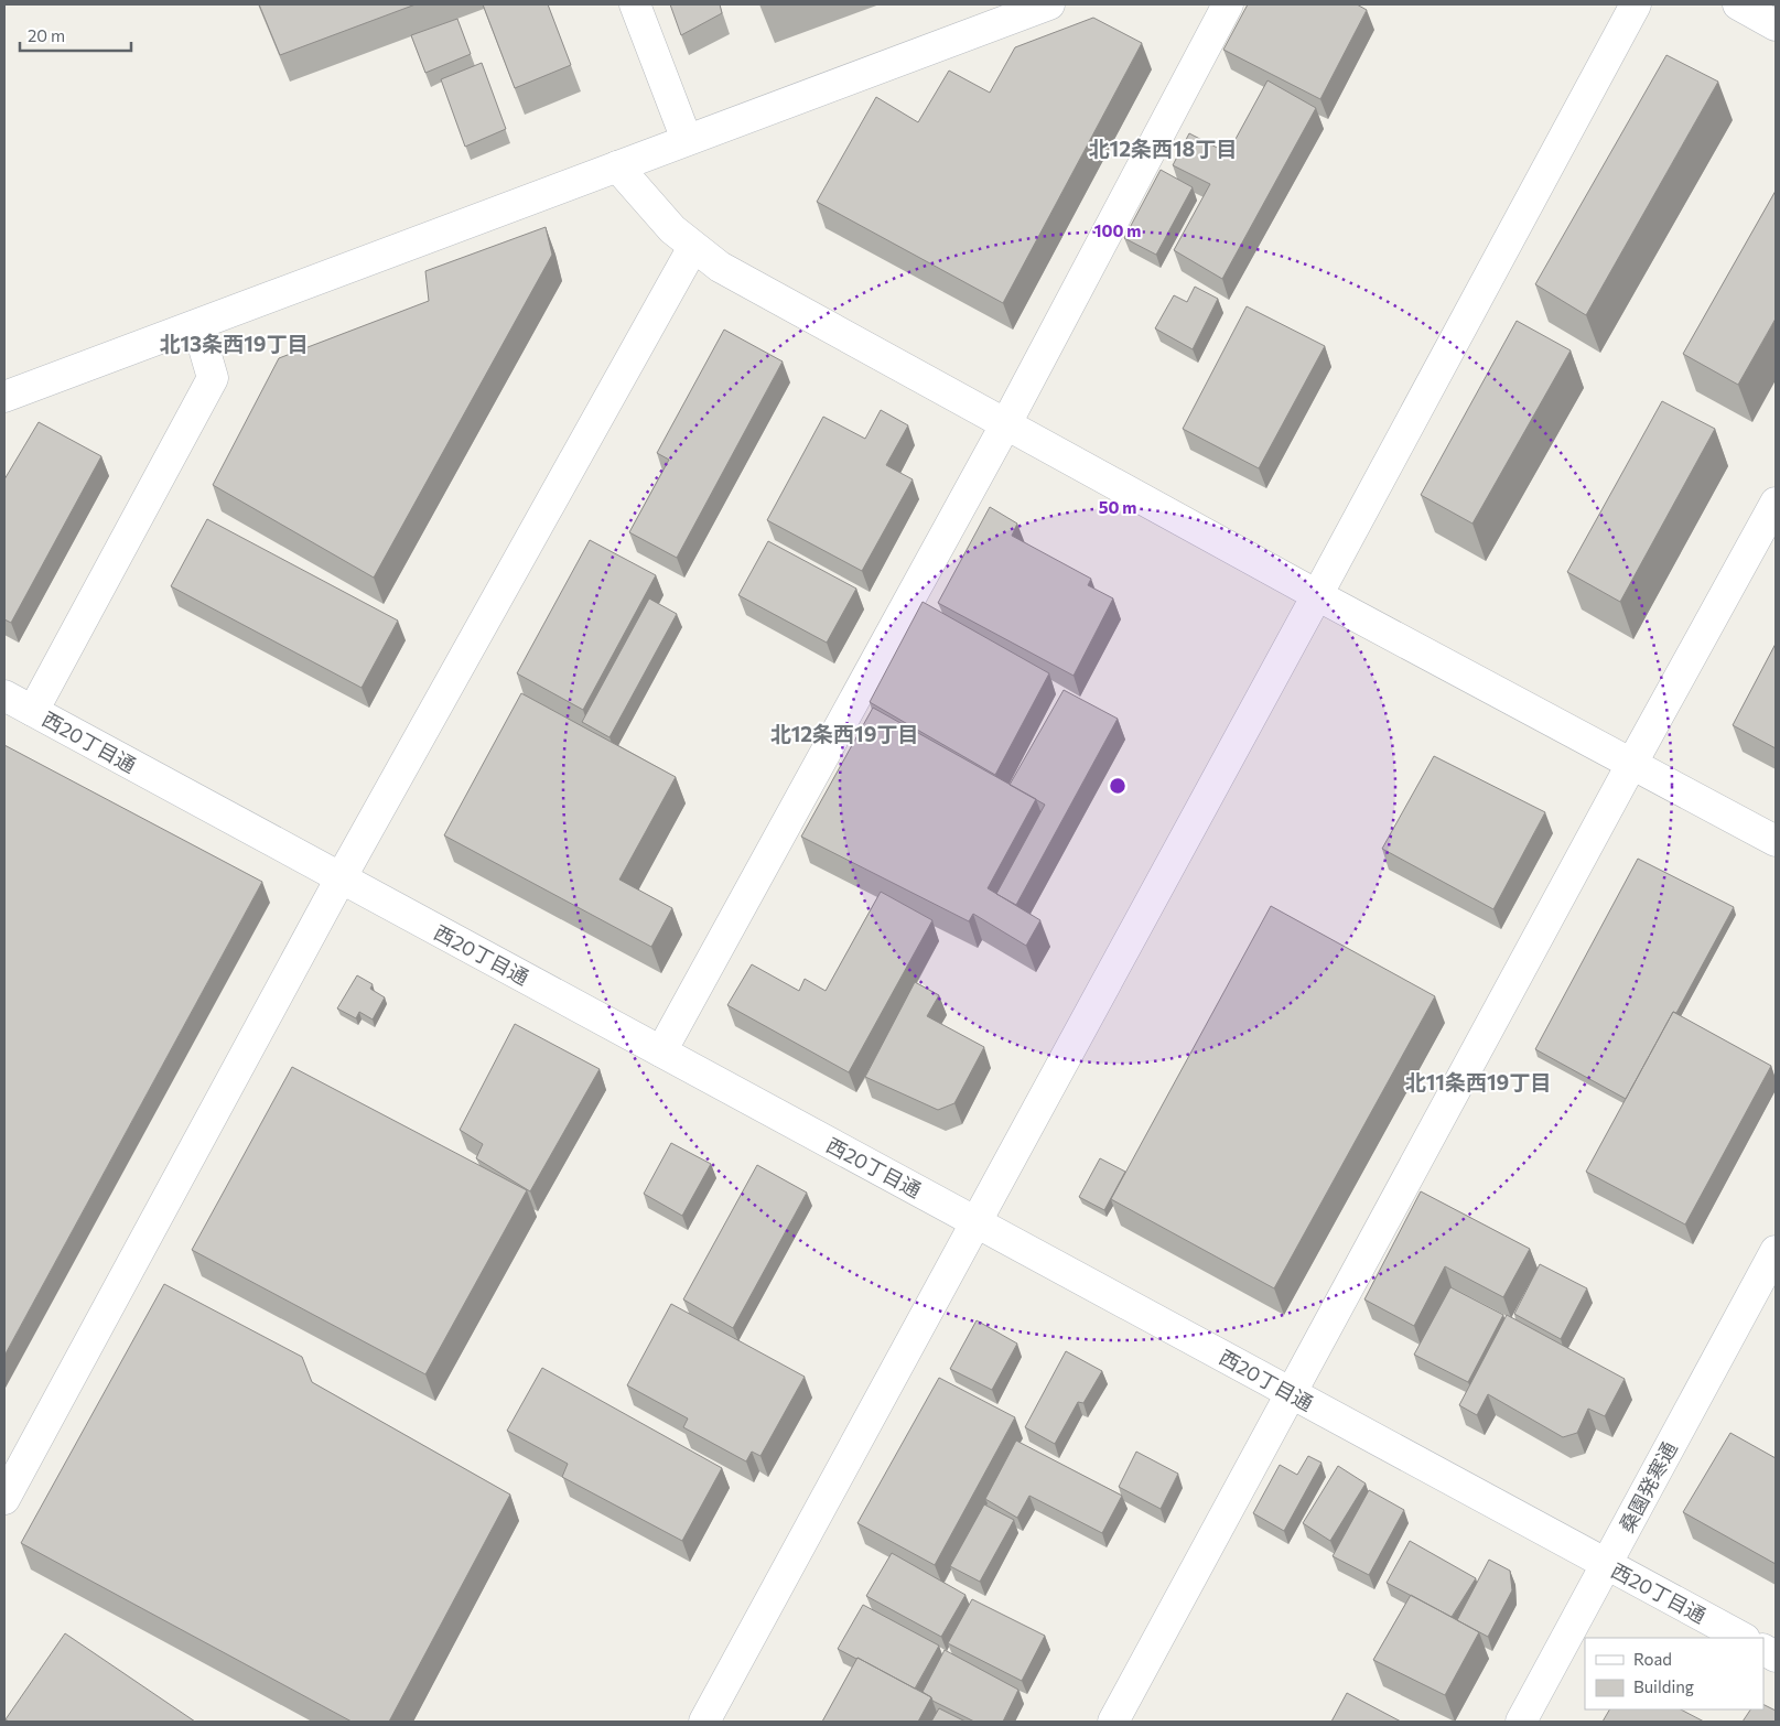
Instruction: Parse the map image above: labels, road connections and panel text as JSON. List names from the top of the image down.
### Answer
{
  "streets": {
    "street": ["西20丁目通", "桑園発寒通"]
  },
  "crossings": [
    ["西20丁目通", "桑園発寒通"]
  ],
  "districts": [
    "北12条西18丁目",
    "北13条西19丁目",
    "北12条西19丁目",
    "北11条西19丁目"
  ],
  "legend": ["Road", "Building"],
  "scale_bar": "20 m",
  "rings": ["100 m", "50 m"]
}
